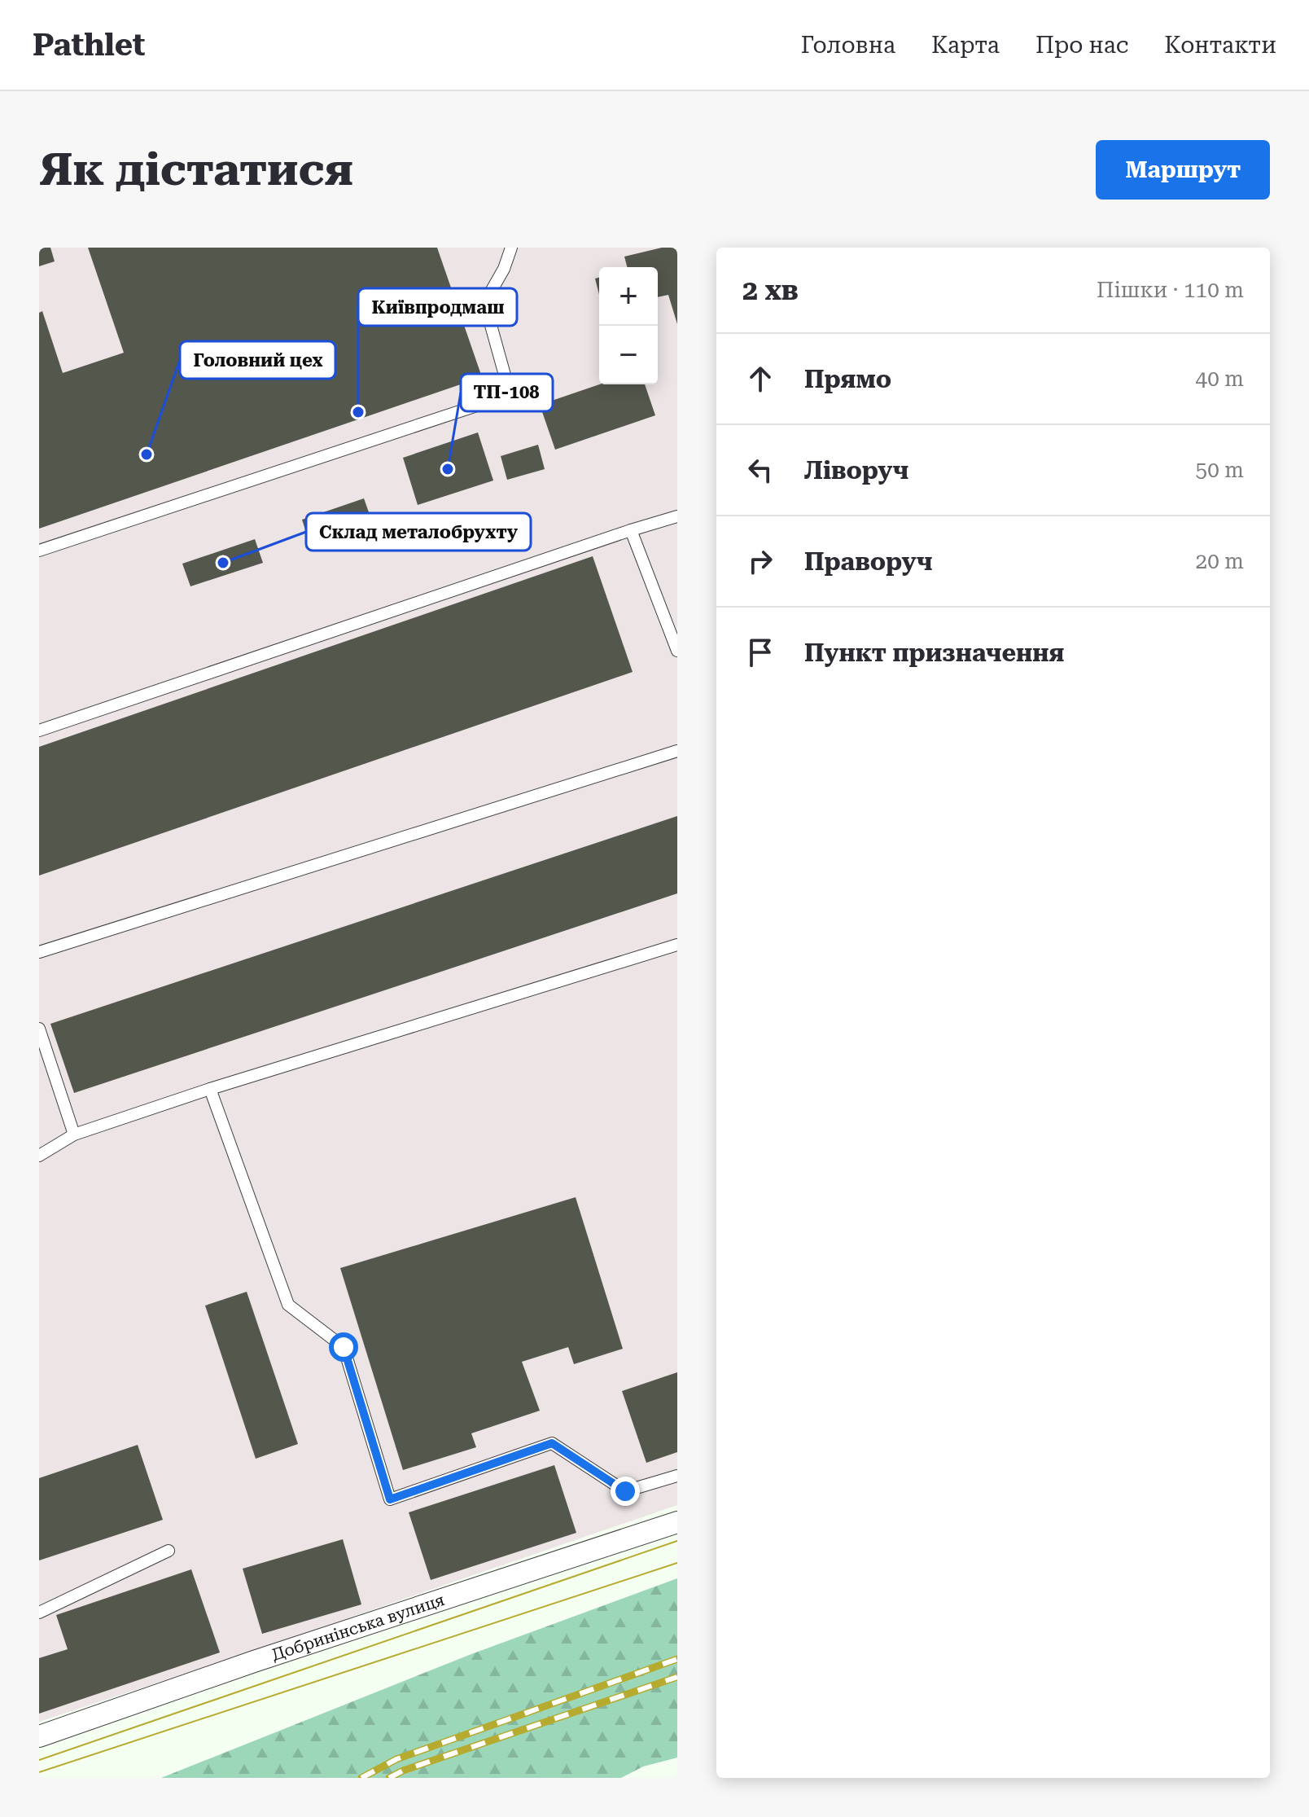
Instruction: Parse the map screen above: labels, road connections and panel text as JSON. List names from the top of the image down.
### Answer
{
  "streets": {
    "street": ["Добринінська вулиця"]
  },
  "places": [
    "Київпродмаш",
    "Головний цех",
    "ТП-108",
    "Склад металобрухту"
  ],
  "page": {
    "header": "Pathlet",
    "nav": [
      "Головна",
      "Карта",
      "Про нас",
      "Контакти"
    ],
    "buttons": "Маршрут",
    "title": "Як дістатися",
    "heading": ["2 хв", "Пішки · 110 m"],
    "map_buttons": ["+", "−"],
    "list": [
      ["Прямо", "40 m"],
      ["Ліворуч", "50 m"],
      ["Праворуч", "20 m"],
      "Пункт призначення"
    ]
  }
}
